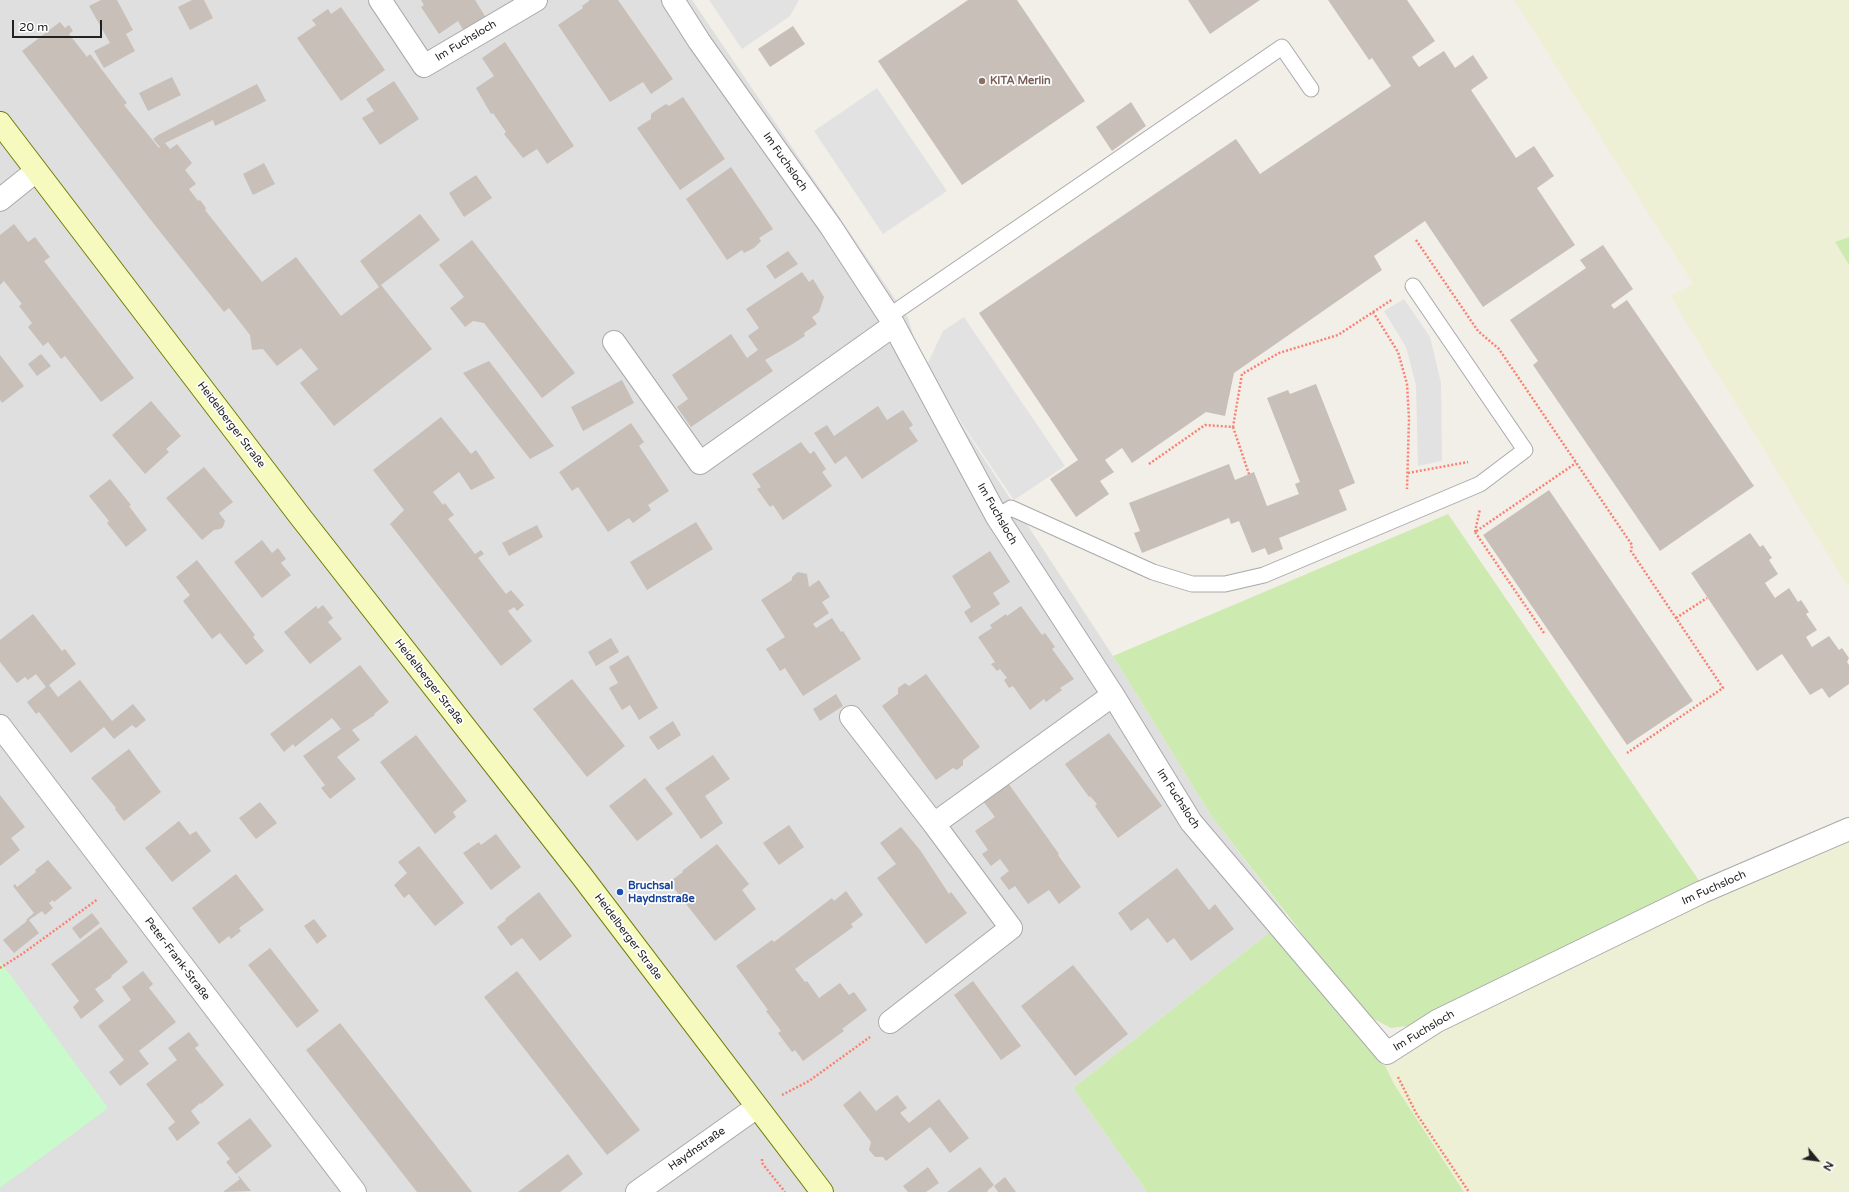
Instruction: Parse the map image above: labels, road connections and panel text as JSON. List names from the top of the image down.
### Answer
{
  "streets": {
    "main road": ["Heidelberger Straße"],
    "street": ["Im Fuchsloch", "Peter-Frank-Straße", "Haydnstraße"]
  },
  "crossings": [
    ["Heidelberger Straße", "Haydnstraße"]
  ],
  "places": ["KITA Merlin", "Bruchsal Haydnstraße"],
  "scale_bar": "20 m",
  "north": "bottom right"
}
